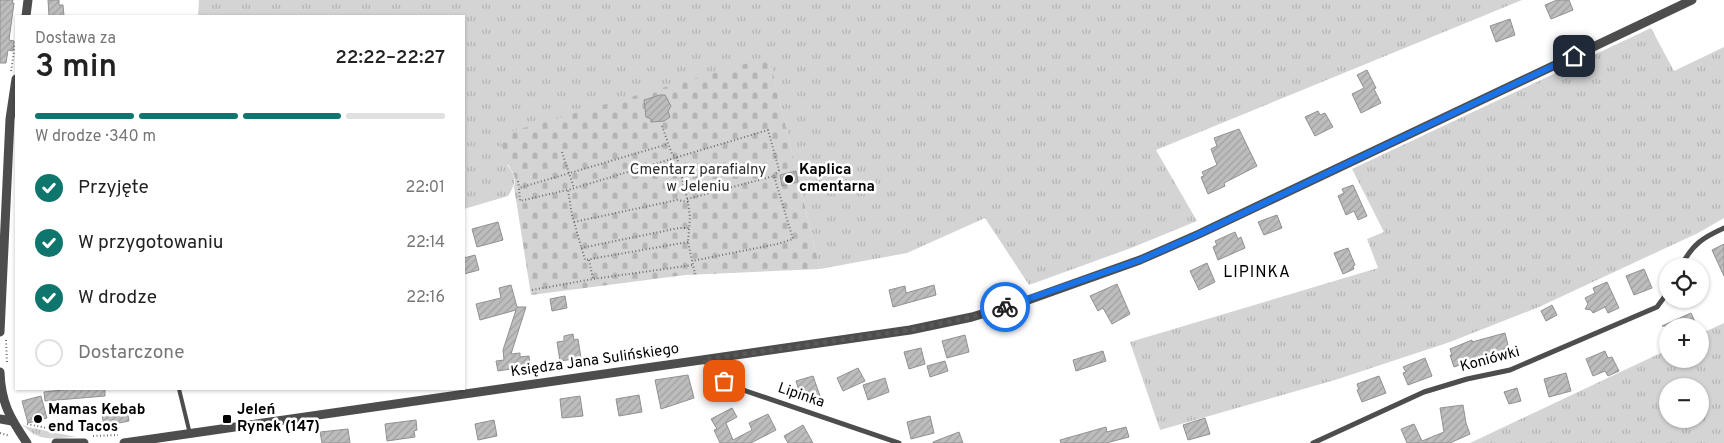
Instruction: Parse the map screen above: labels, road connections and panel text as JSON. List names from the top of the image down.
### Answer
{
  "streets": {
    "street": ["Koniówki", "Księdza Jana Sulińskiego", "Lipinka"]
  },
  "crossings": [
    ["Księdza Jana Sulińskiego", "Lipinka"]
  ],
  "districts": ["LIPINKA"],
  "parks": ["Cmentarz parafialny w Jeleniu"],
  "places": {
    "other": ["Kaplica cmentarna", "Mamas Kebab end Tacos"],
    "transit": ["Jeleń Rynek (147)"]
  },
  "page": {
    "heading": ["3 min", "Dostawa za", "22:22–22:27"],
    "bar": "W drodze · 340 m",
    "list": [
      ["Przyjęte", "22:01"],
      ["W przygotowaniu", "22:14"],
      ["W drodze", "22:16"],
      "Dostarczone"
    ],
    "map_buttons": ["+", "−"]
  }
}
